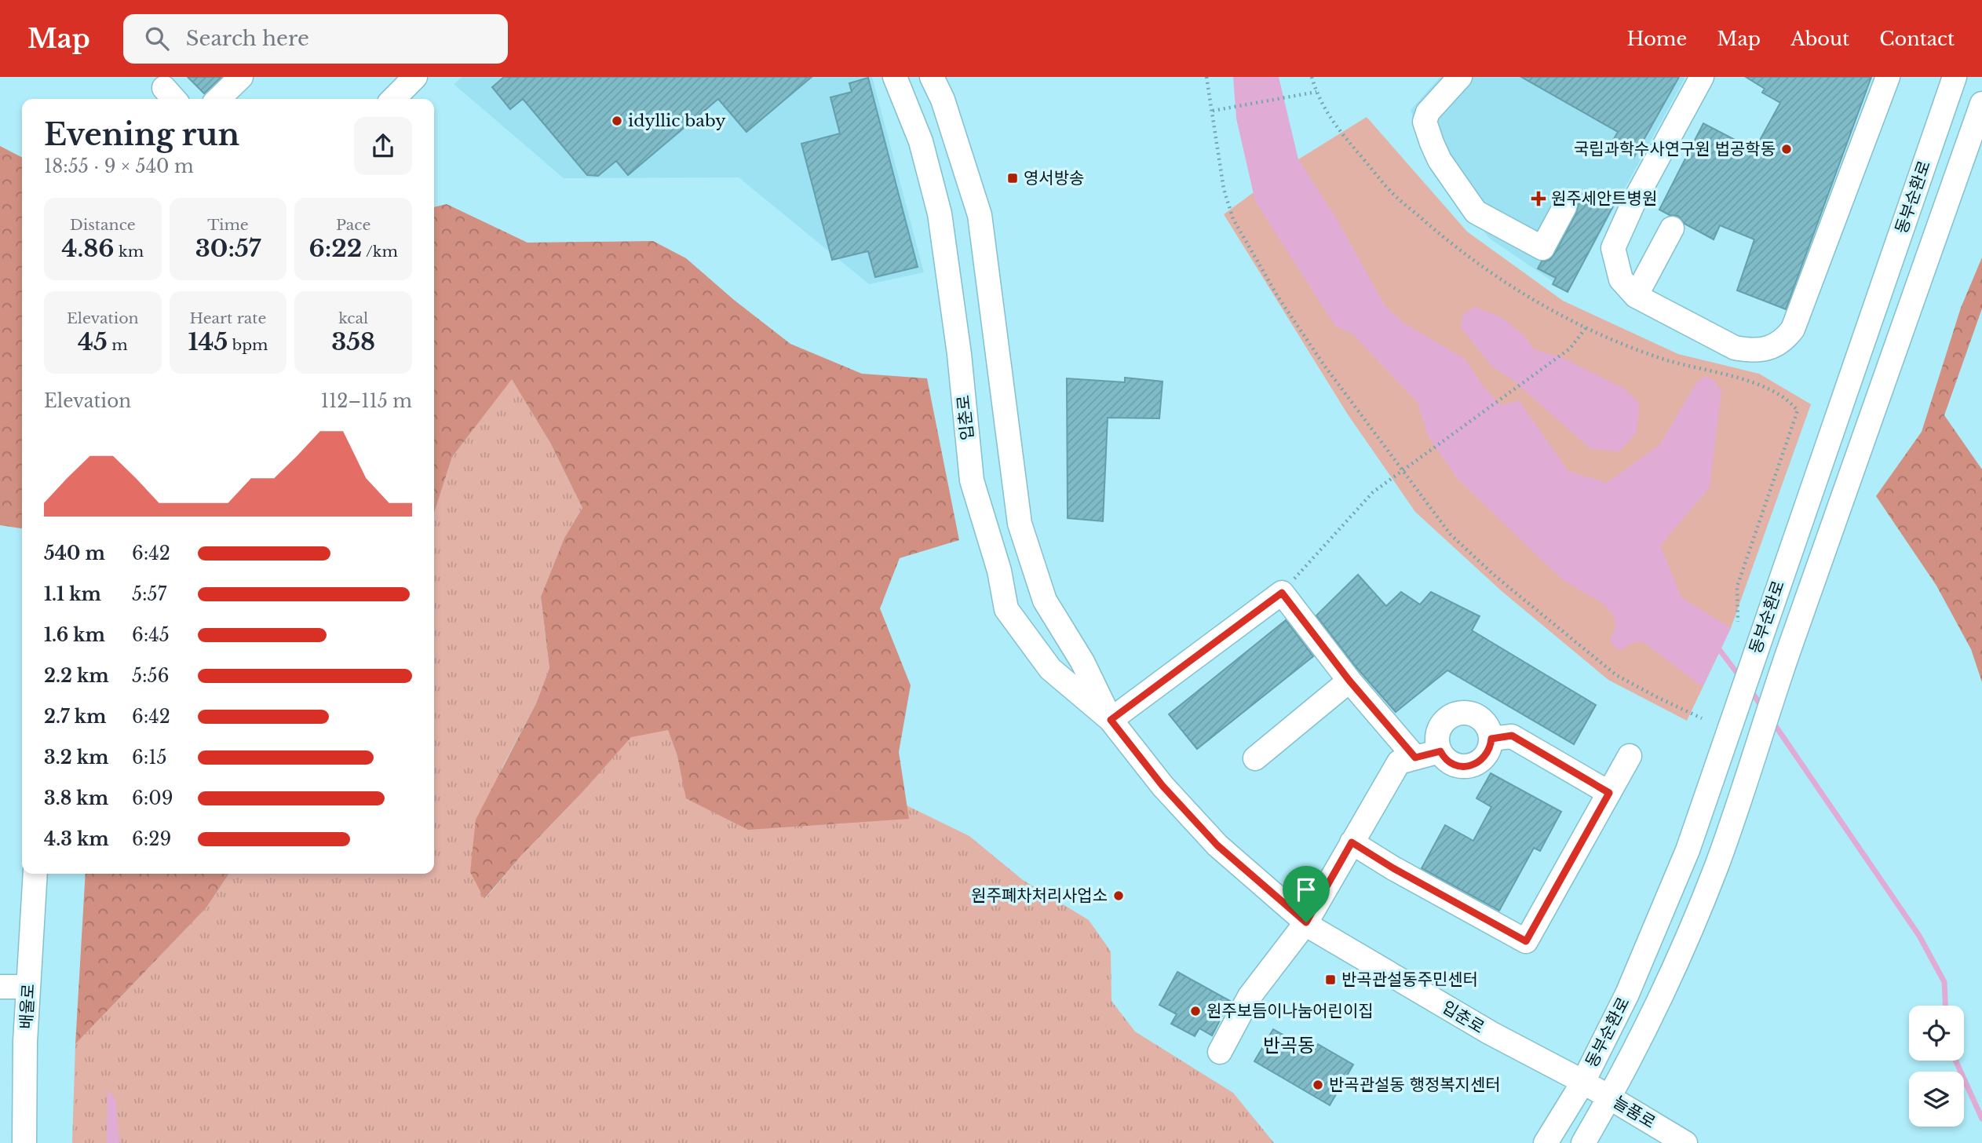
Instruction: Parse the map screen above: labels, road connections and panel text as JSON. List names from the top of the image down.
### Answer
{
  "streets": {
    "street": [
      "동부순환로",
      "입춘로",
      "배울로",
      "늘품로"
    ]
  },
  "crossings": [
    ["동부순환로", "입춘로"],
    ["동부순환로", "늘품로"],
    ["입춘로", "늘품로"]
  ],
  "districts": ["반곡동"],
  "places": {
    "other": [
      "idyllic baby",
      "국립과학수사연구원 법공학동",
      "원주폐차처리사업소",
      "원주보듬이나눔어린이집",
      "반곡관설동 행정복지센터"
    ],
    "transit": ["영서방송", "반곡관설동주민센터"],
    "health": ["원주세안트병원"]
  },
  "page": {
    "header": "Map",
    "search": "Search here",
    "nav": [
      "Home",
      "Map",
      "About",
      "Contact"
    ],
    "heading": ["Evening run", "18:55 · 9 × 540 m"],
    "stats": [
      ["Distance", "4.86 km"],
      ["Time", "30:57"],
      ["Pace", "6:22 /km"],
      ["Elevation", "45 m"],
      ["Heart rate", "145 bpm"],
      ["kcal", "358"]
    ],
    "chart": ["Elevation", "112–115 m"],
    "list": [
      {
        "name": "540 m",
        "note": "6:42"
      },
      {
        "name": "1.1 km",
        "note": "5:57"
      },
      {
        "name": "1.6 km",
        "note": "6:45"
      },
      {
        "name": "2.2 km",
        "note": "5:56"
      },
      {
        "name": "2.7 km",
        "note": "6:42"
      },
      {
        "name": "3.2 km",
        "note": "6:15"
      },
      {
        "name": "3.8 km",
        "note": "6:09"
      },
      {
        "name": "4.3 km",
        "note": "6:29"
      }
    ]
  }
}
